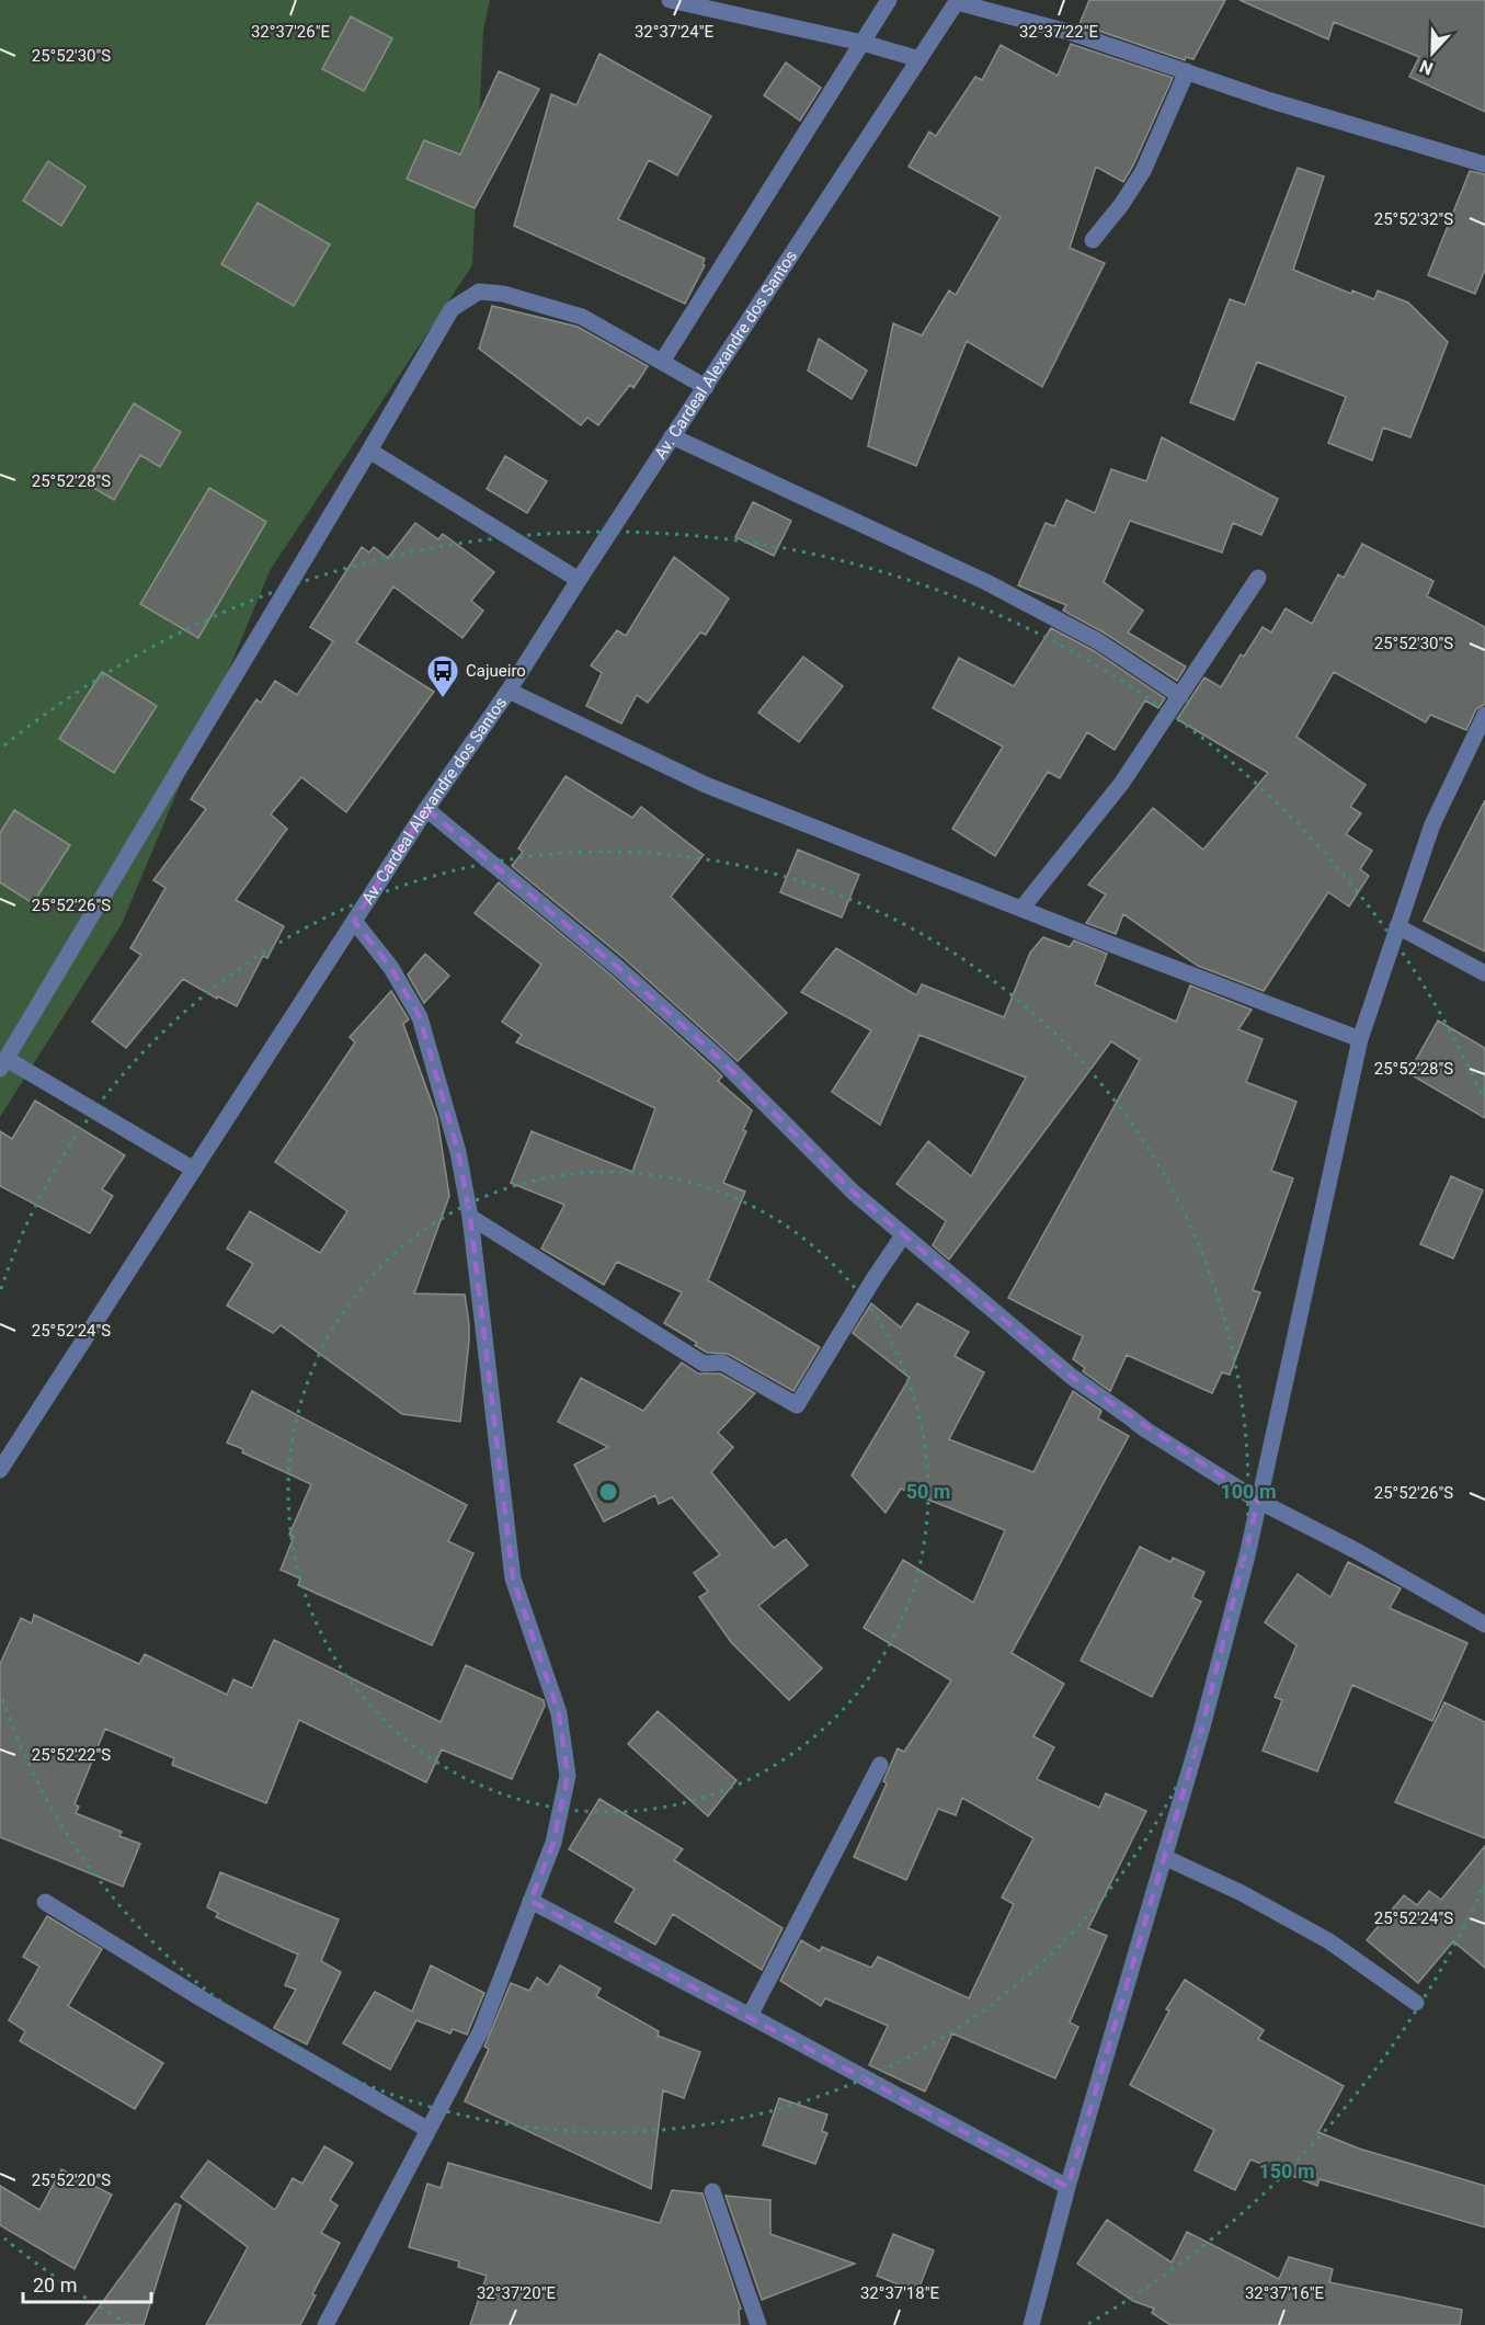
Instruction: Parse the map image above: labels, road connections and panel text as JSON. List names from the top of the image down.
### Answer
{
  "streets": {
    "street": ["Av. Cardeal Alexandre dos Santos"]
  },
  "places": {
    "bus stop": ["Cajueiro"]
  },
  "scale_bar": "20 m",
  "north": "bottom",
  "coordinates": [
    "32°37'24\"E",
    "32°37'26\"E",
    "32°37'22\"E",
    "25°52'30\"S",
    "25°52'32\"S",
    "25°52'28\"S",
    "25°52'26\"S",
    "25°52'24\"S",
    "25°52'22\"S",
    "25°52'20\"S",
    "32°37'20\"E",
    "32°37'18\"E",
    "32°37'16\"E"
  ],
  "rings": ["50 m", "100 m", "150 m"]
}
